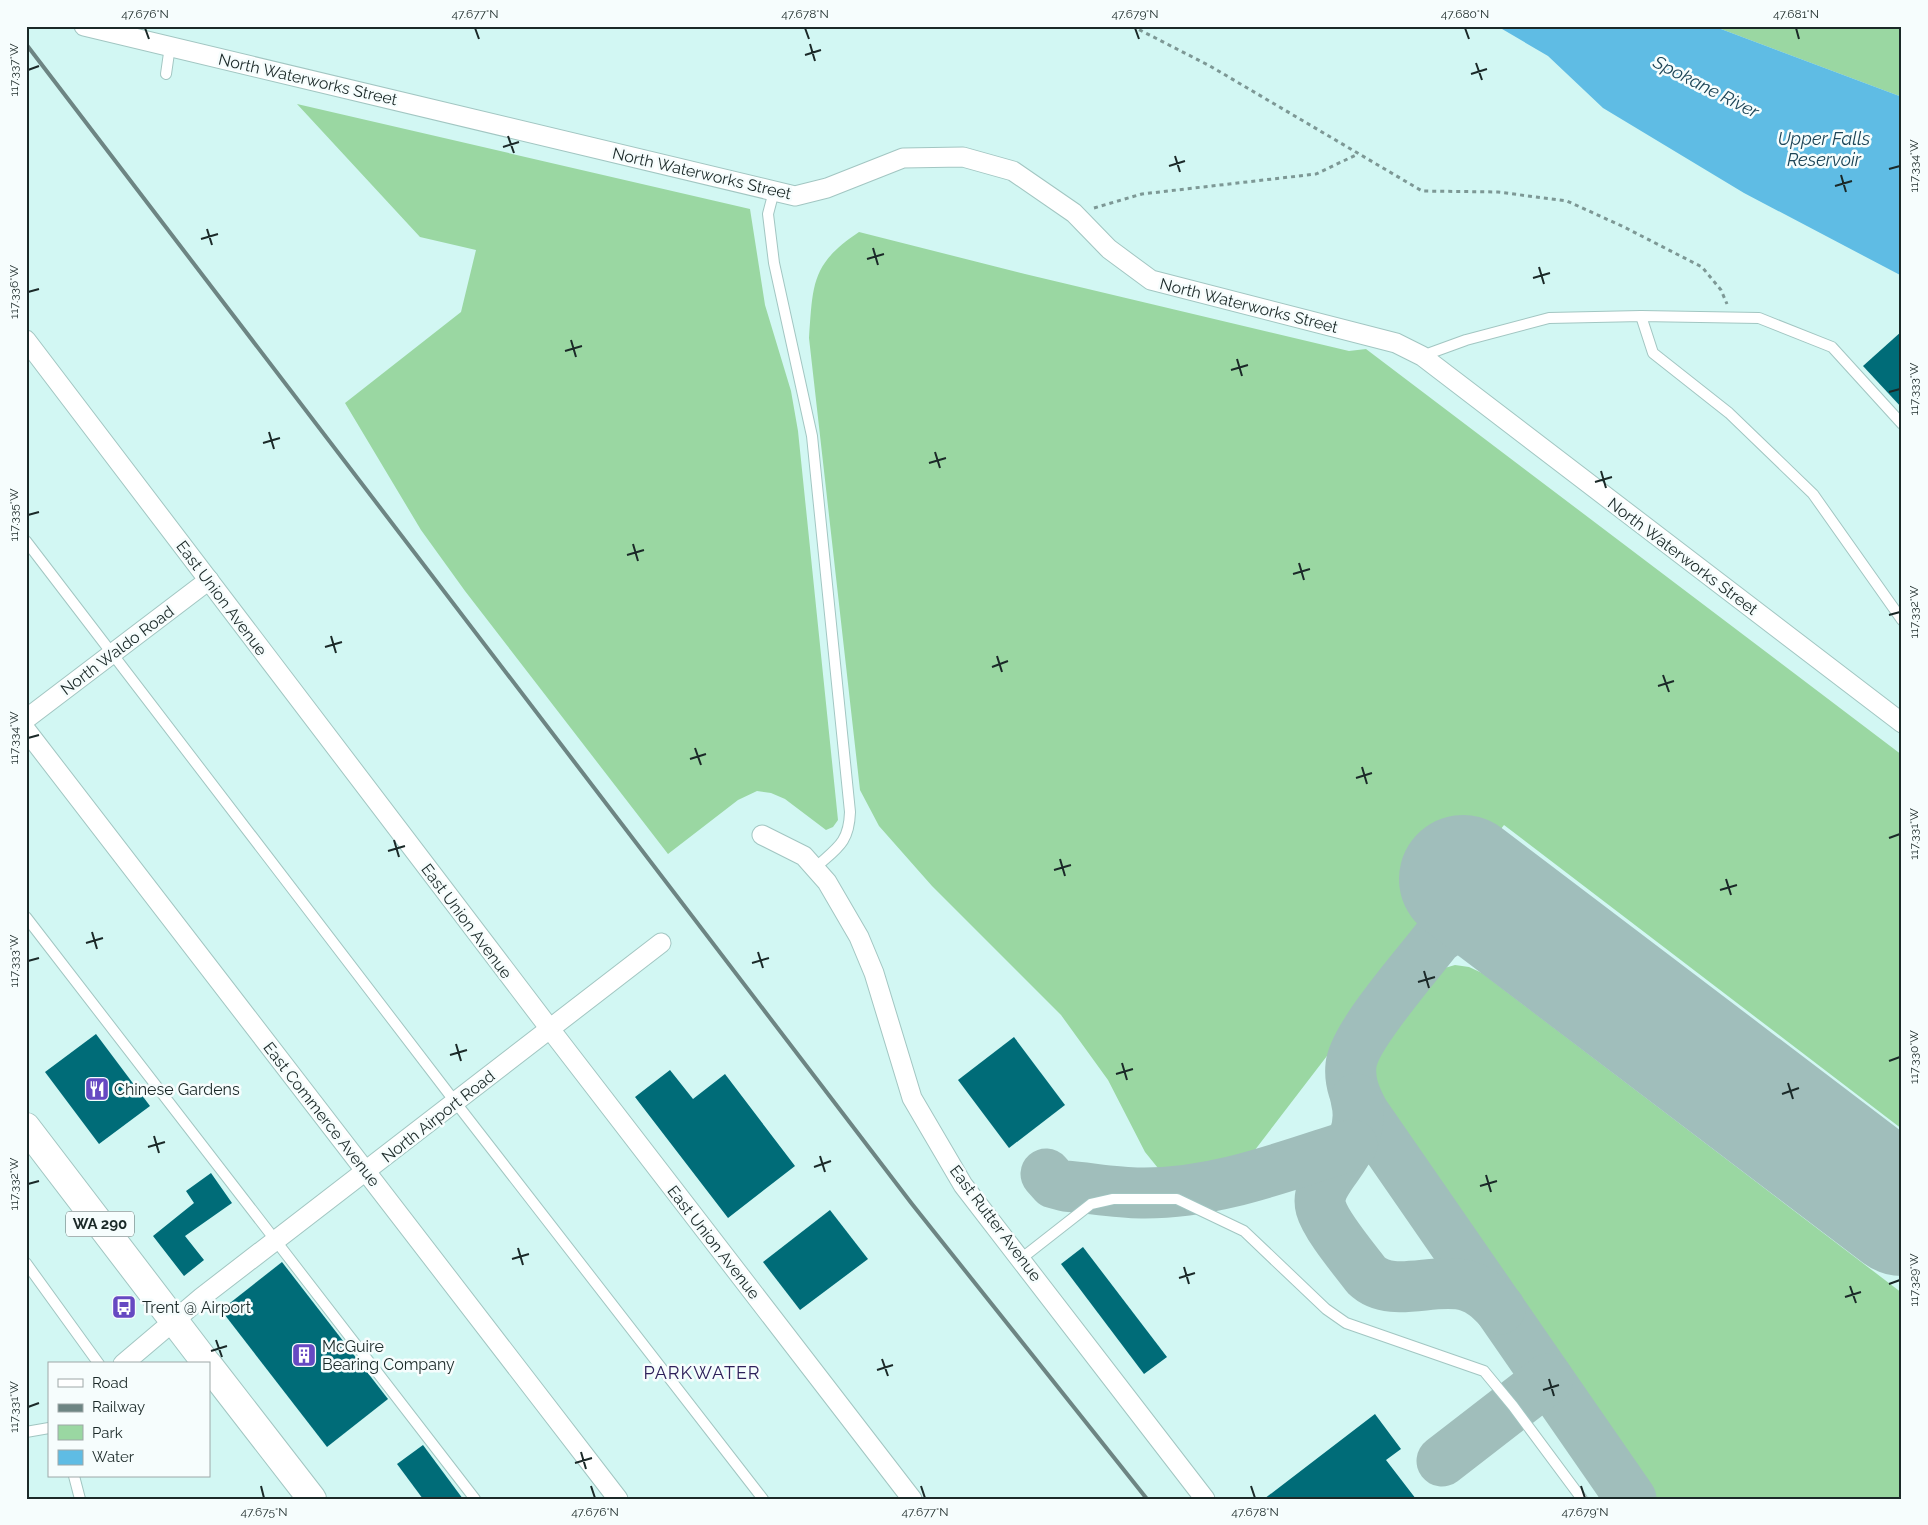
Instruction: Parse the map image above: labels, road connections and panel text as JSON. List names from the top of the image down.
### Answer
{
  "streets": {
    "main road": ["WA 290"],
    "street": [
      "North Waterworks Street",
      "East Union Avenue",
      "North Waldo Road",
      "East Commerce Avenue",
      "North Airport Road",
      "East Rutter Avenue"
    ]
  },
  "crossings": [
    ["East Union Avenue", "North Waldo Road"],
    ["East Union Avenue", "North Airport Road"],
    ["East Commerce Avenue", "North Airport Road"],
    ["North Airport Road", "WA 290"]
  ],
  "districts": ["PARKWATER"],
  "water": ["Spokane River", "Upper Falls Reservoir"],
  "places": {
    "restaurant": ["Chinese Gardens"],
    "bus stop": ["Trent @ Airport"],
    "building": ["McGuire Bearing Company"]
  },
  "legend": [
    "Road",
    "Railway",
    "Park",
    "Water"
  ],
  "coordinates": [
    "47.676°N",
    "47.677°N",
    "47.678°N",
    "47.679°N",
    "47.680°N",
    "47.681°N",
    "117.337°W",
    "117.334°W",
    "117.336°W",
    "117.333°W",
    "117.335°W",
    "117.332°W",
    "117.331°W",
    "117.330°W",
    "117.329°W",
    "47.675°N"
  ]
}
